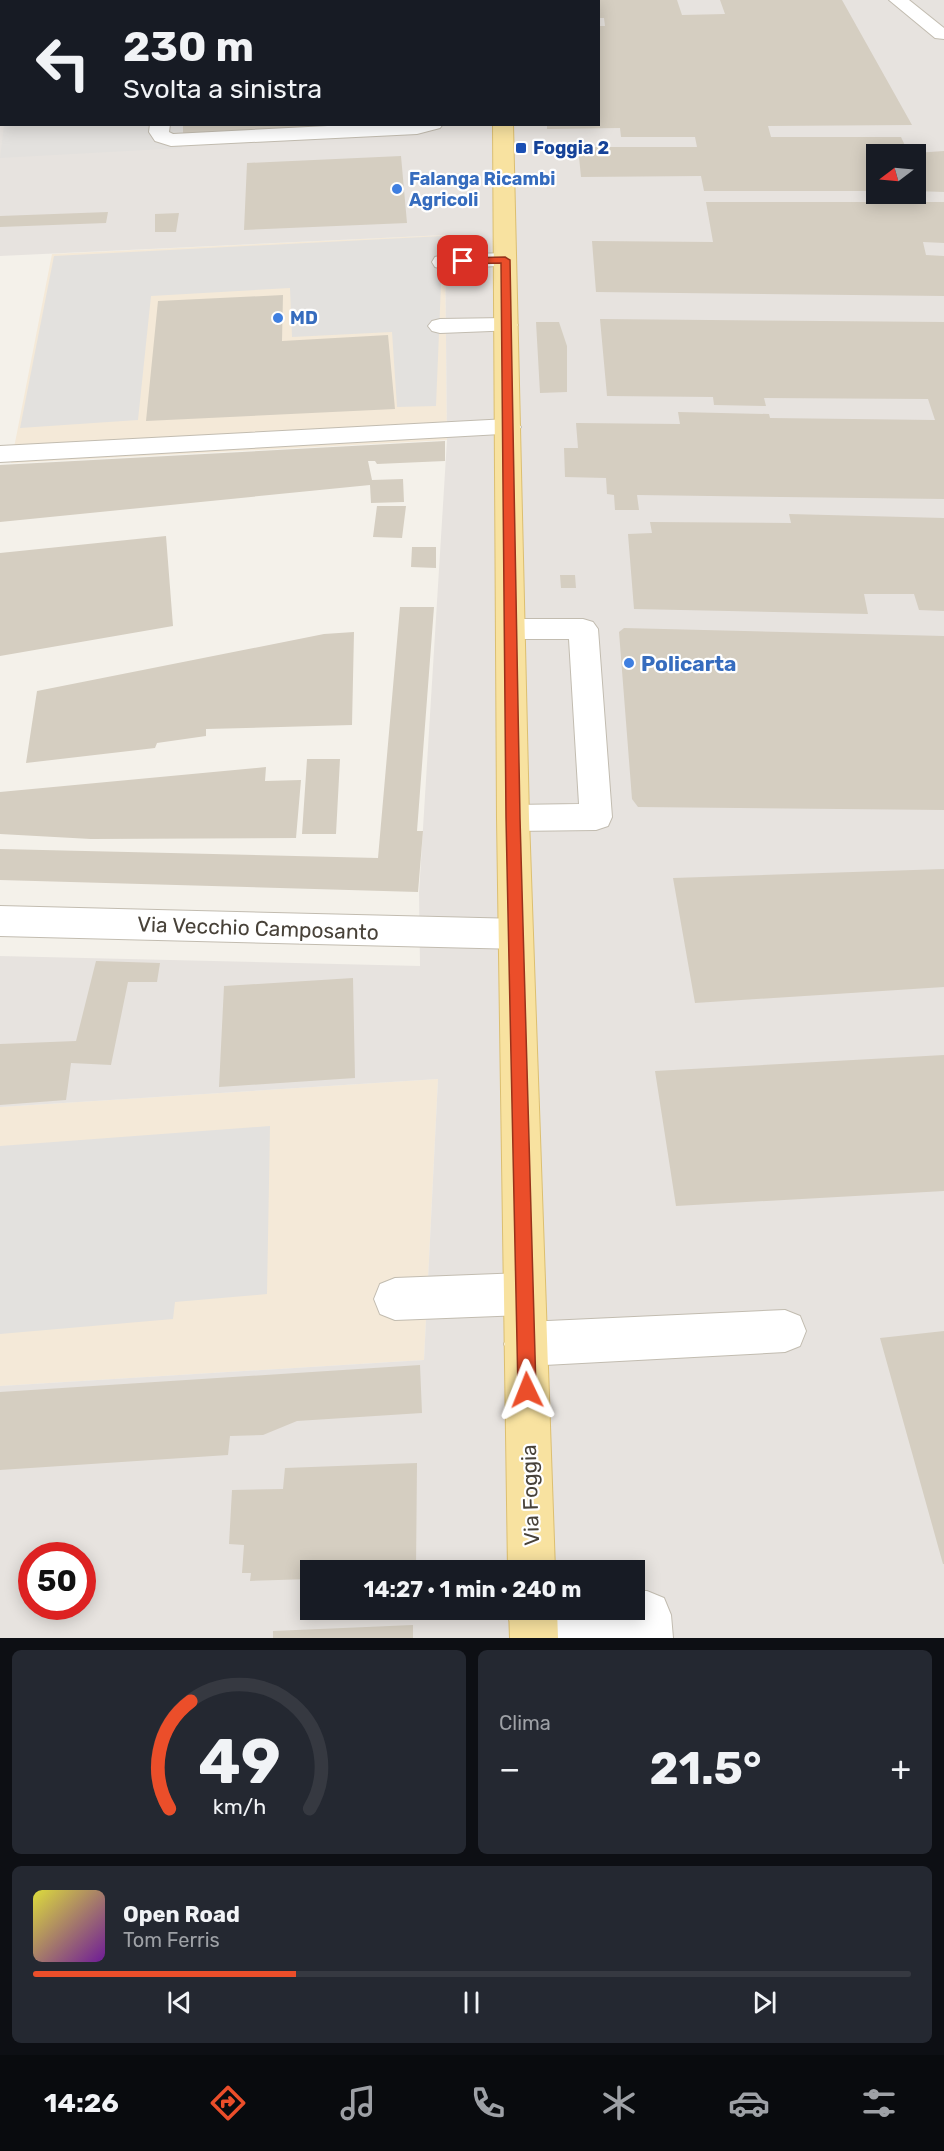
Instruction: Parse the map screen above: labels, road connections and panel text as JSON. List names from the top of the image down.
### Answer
{
  "streets": {
    "main road": ["Via Foggia"],
    "street": ["Via Vecchio Camposanto"]
  },
  "crossings": [
    ["Via Vecchio Camposanto", "Via Foggia"]
  ],
  "places": {
    "transit": ["Foggia 2"],
    "other": ["Falanga Ricambi Agricoli", "MD", "Policarta"]
  },
  "north": "left",
  "page": {
    "turn": ["230 m", "Svolta a sinistra"],
    "limit": "50",
    "trip": "14:27 · 1 min · 240 m",
    "tile": "Clima",
    "heat": ["−", "21.5°", "+"],
    "song": ["Open Road", "Tom Ferris"],
    "tabs": "14:26",
    "gauge": ["49", "km/h"]
  }
}
